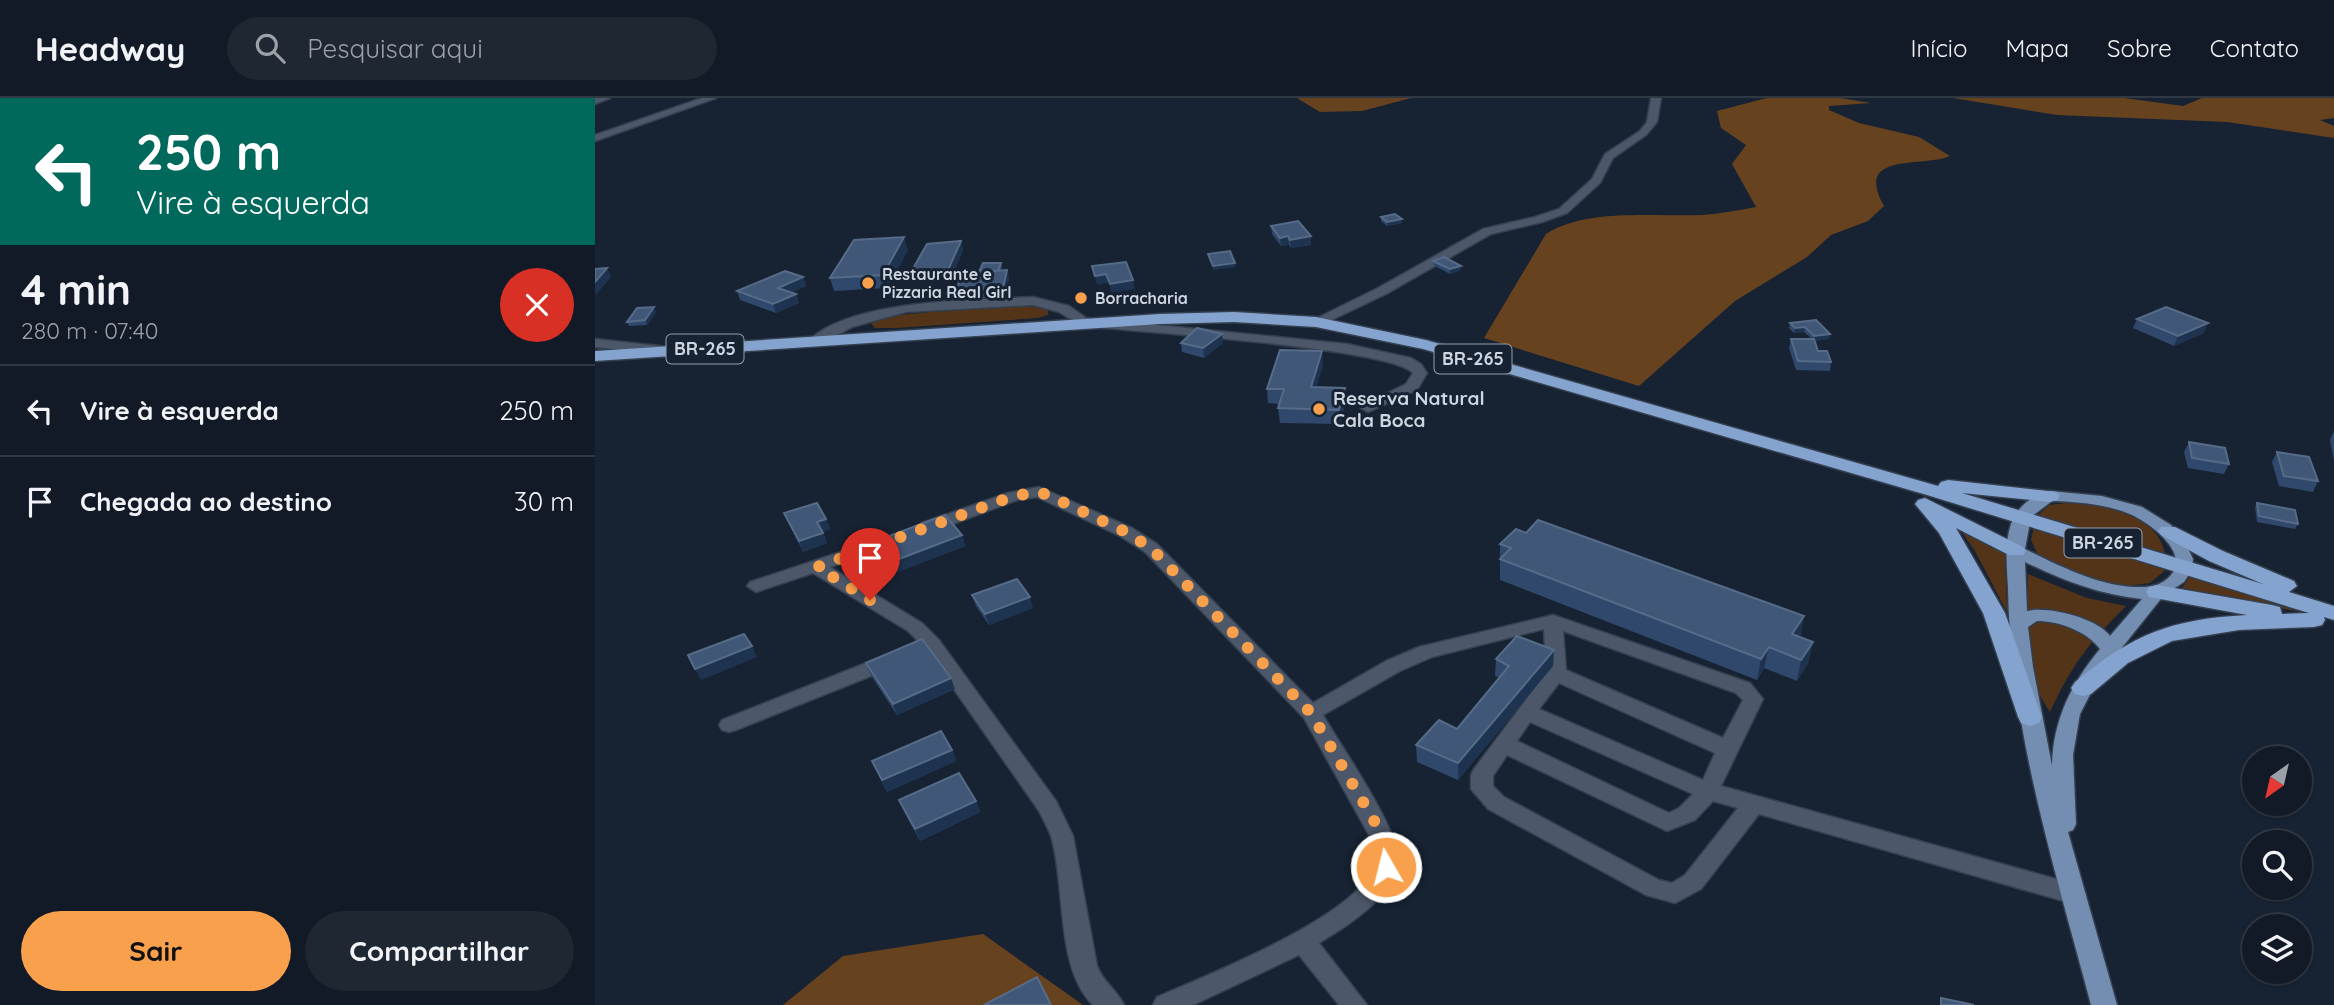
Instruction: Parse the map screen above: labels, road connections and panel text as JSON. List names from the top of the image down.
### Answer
{
  "streets": {
    "highway": ["BR-265"]
  },
  "places": ["Restaurante e Pizzaria Real Girl", "Borracharia", "Reserva Natural Cala Boca"],
  "north": "bottom left",
  "page": {
    "header": "Headway",
    "search": "Pesquisar aqui",
    "nav": [
      "Início",
      "Mapa",
      "Sobre",
      "Contato"
    ],
    "turn": ["250 m", "Vire à esquerda"],
    "heading": ["4 min", "280 m · 07:40"],
    "list": [
      {
        "name": "Vire à esquerda",
        "value": "250 m"
      },
      {
        "name": "Chegada ao destino",
        "value": "30 m"
      }
    ],
    "buttons": ["Sair", "Compartilhar"]
  }
}
